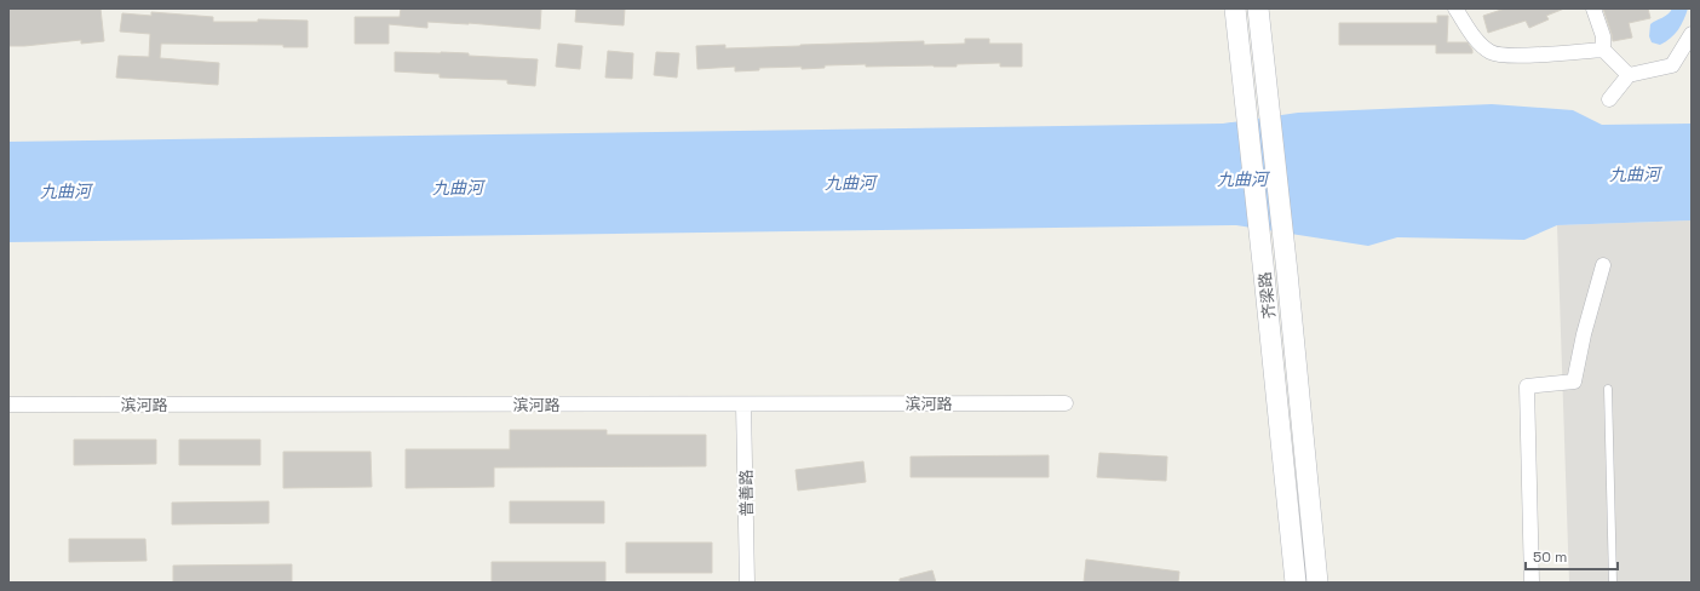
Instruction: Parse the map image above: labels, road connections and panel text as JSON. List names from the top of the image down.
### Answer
{
  "streets": {
    "main road": ["齐梁路"],
    "street": ["滨河路", "普善路"]
  },
  "crossings": [
    ["滨河路", "普善路"]
  ],
  "water": ["九曲河"],
  "scale_bar": "50 m"
}
